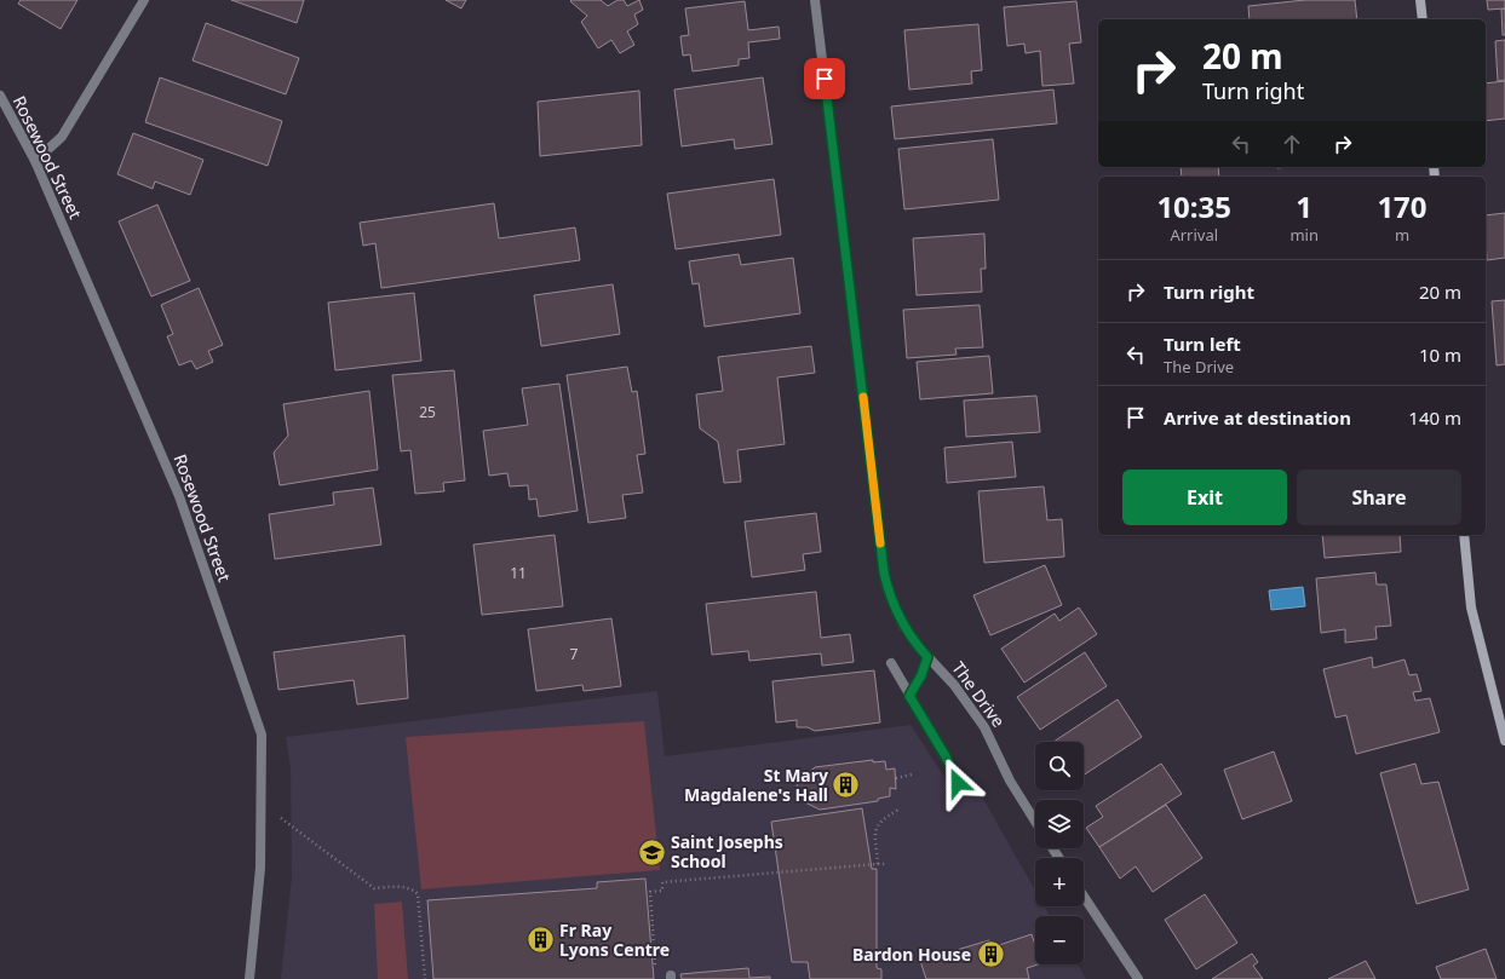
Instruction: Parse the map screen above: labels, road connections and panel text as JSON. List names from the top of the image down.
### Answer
{
  "streets": {
    "street": ["Rosewood Street", "The Drive"]
  },
  "places": {
    "building": ["St Mary Magdalene's Hall", "Fr Ray Lyons Centre", "Bardon House"],
    "school or university": ["Saint Josephs School"]
  },
  "house_numbers": ["25", "11", "7"],
  "page": {
    "turn": ["20 m", "Turn right"],
    "eta": [
      "10:35",
      "Arrival",
      "1",
      "min",
      "170",
      "m"
    ],
    "list": [
      {
        "name": "Turn right",
        "value": "20 m"
      },
      {
        "name": "Turn left",
        "note": "The Drive",
        "value": "10 m"
      },
      {
        "name": "Arrive at destination",
        "value": "140 m"
      }
    ],
    "buttons": ["Exit", "Share"],
    "map_buttons": ["+", "−"]
  }
}
